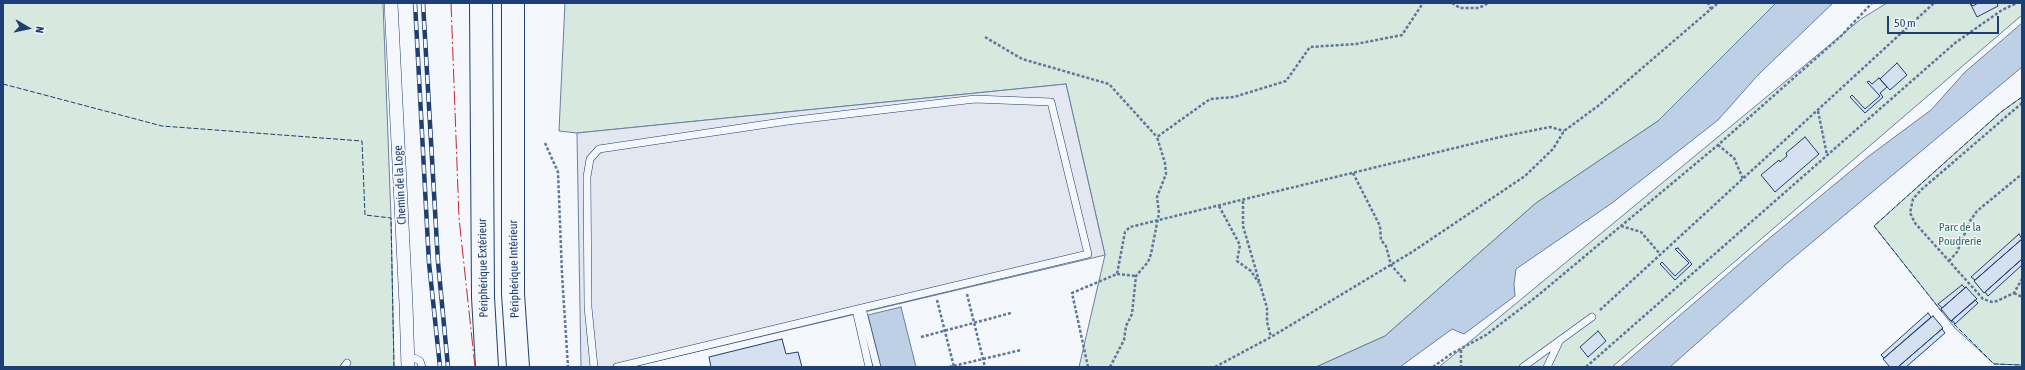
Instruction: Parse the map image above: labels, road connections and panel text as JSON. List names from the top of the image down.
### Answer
{
  "streets": {
    "highway": ["Périphérique Extérieur", "Périphérique Intérieur"],
    "street": ["Chemin de la Loge"]
  },
  "parks": ["Parc de la Poudrerie"],
  "scale_bar": "50 m",
  "north": "right"
}
